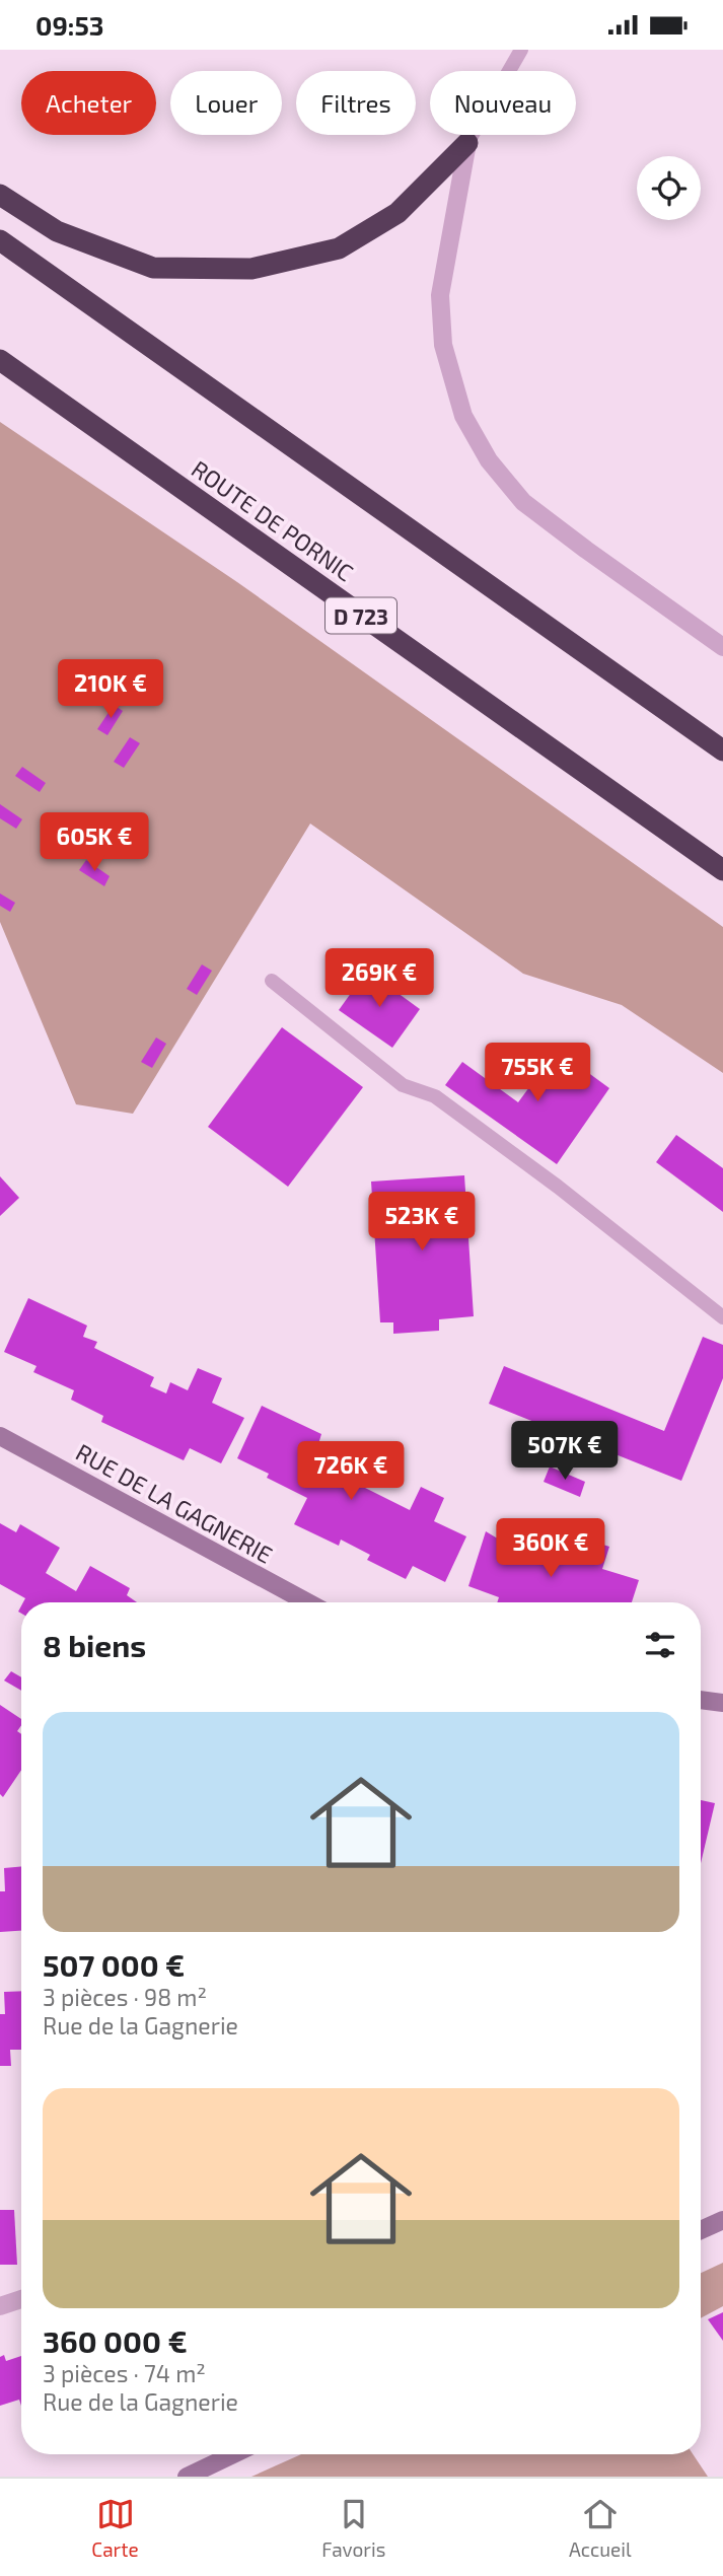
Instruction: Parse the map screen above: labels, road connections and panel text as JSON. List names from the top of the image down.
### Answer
{
  "streets": {
    "highway": ["ROUTE DE PORNIC", "D 723"],
    "street": ["RUE DE LA GAGNERIE"]
  },
  "page": {
    "status": "09:53",
    "chip": [
      "Acheter",
      "Louer",
      "Filtres",
      "Nouveau"
    ],
    "price": [
      "210K €",
      "605K €",
      "269K €",
      "755K €",
      "523K €",
      "507K €",
      "726K €",
      "360K €"
    ],
    "heading": "8 biens",
    "list": [
      {
        "name": "507 000 €",
        "note": "3 pièces · 98 m² · Rue de la Gagnerie"
      },
      {
        "name": "360 000 €",
        "note": "3 pièces · 74 m² · Rue de la Gagnerie"
      }
    ],
    "tabs": ["Carte", "Favoris", "Accueil"]
  }
}
